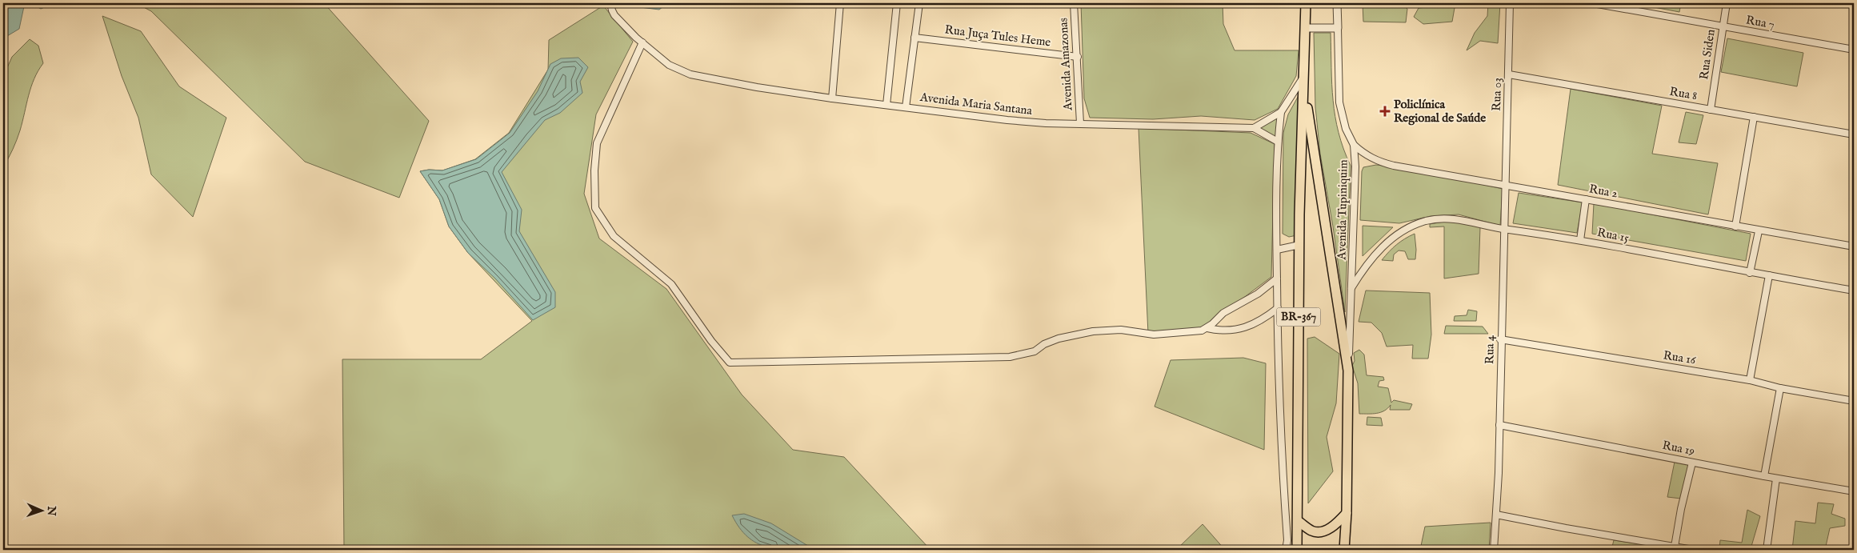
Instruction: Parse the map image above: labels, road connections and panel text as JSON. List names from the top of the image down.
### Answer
{
  "streets": {
    "main road": ["BR-367"],
    "street": [
      "Rua 7",
      "Rua Juça Tules Heme",
      "Rua Siden",
      "Avenida Amazonas",
      "Rua 8",
      "Rua 03",
      "Avenida Maria Santana",
      "Rua 2",
      "Avenida Tupiniquim",
      "Rua 15",
      "Rua 4",
      "Rua 16",
      "Rua 19"
    ]
  },
  "crossings": [
    ["Rua 7", "Rua Siden"],
    ["Rua Juça Tules Heme", "Avenida Amazonas"],
    ["Rua Siden", "Rua 8"],
    ["Avenida Amazonas", "Avenida Maria Santana"],
    ["Rua 8", "Rua 03"],
    ["Rua 03", "Rua 2"],
    ["Rua 03", "Rua 4"],
    ["Rua 2", "Avenida Tupiniquim"],
    ["Rua 2", "Rua 4"],
    ["Avenida Tupiniquim", "Rua 15"],
    ["Avenida Tupiniquim", "BR-367"],
    ["Rua 15", "Rua 4"],
    ["Rua 4", "Rua 16"],
    ["Rua 4", "Rua 19"]
  ],
  "places": {
    "health": ["Policlínica Regional de Saúde"]
  },
  "north": "right"
}
